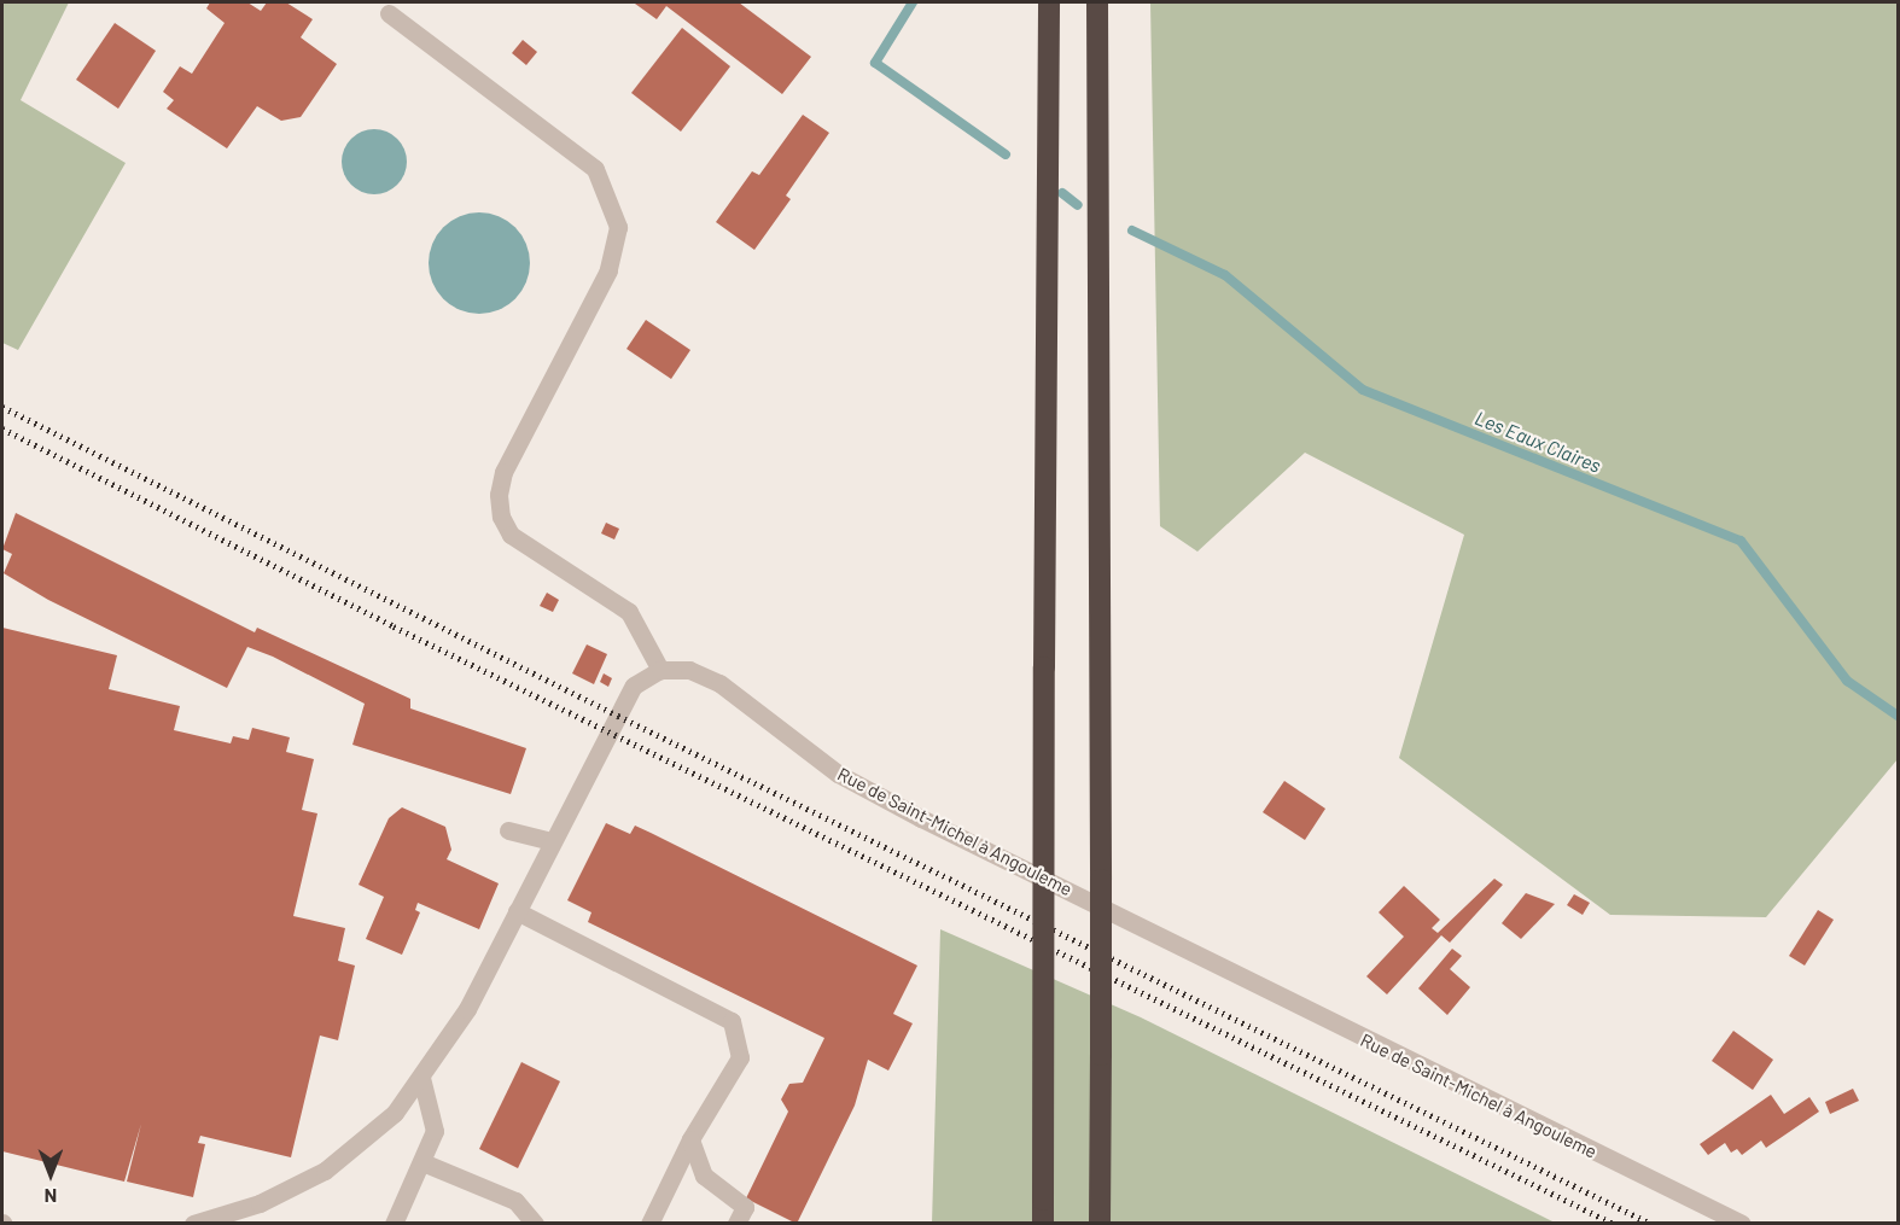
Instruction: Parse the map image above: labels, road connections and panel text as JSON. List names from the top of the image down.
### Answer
{
  "streets": {
    "street": ["Rue de Saint-Michel à Angouleme"]
  },
  "water": ["Les Eaux Claires"],
  "north": "bottom"
}
